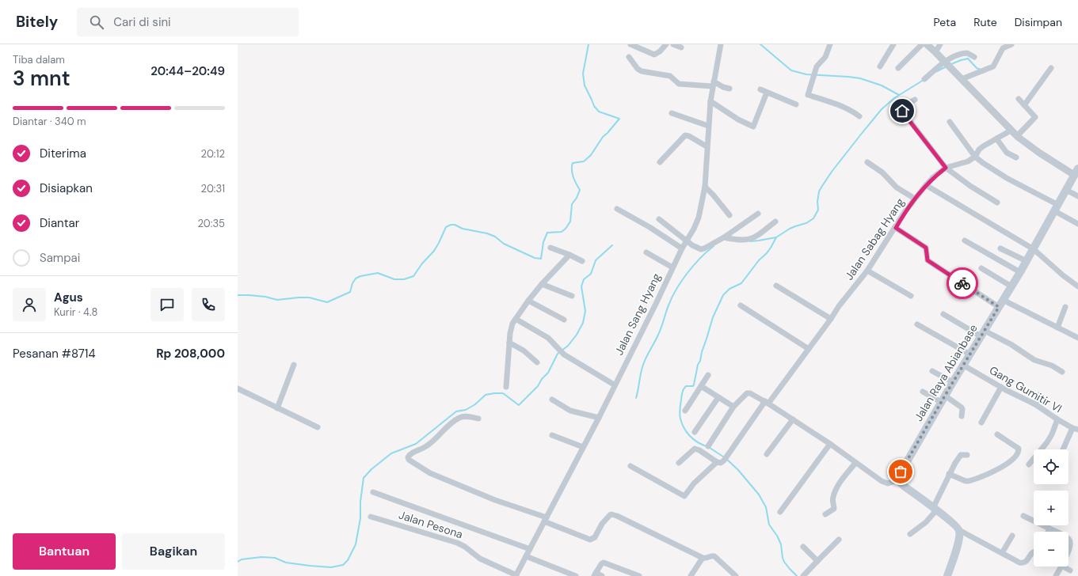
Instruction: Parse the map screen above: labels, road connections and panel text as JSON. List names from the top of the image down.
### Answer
{
  "streets": {
    "main road": ["Jalan Raya Abianbase"],
    "street": [
      "Jalan Sabag Hyang",
      "Jalan Sang Hyang",
      "Gang Gumitir VI",
      "Jalan Pesona"
    ]
  },
  "crossings": [
    ["Jalan Sang Hyang", "Jalan Pesona"],
    ["Jalan Raya Abianbase", "Gang Gumitir VI"]
  ],
  "page": {
    "header": "Bitely",
    "search": "Cari di sini",
    "nav": ["Peta", "Rute", "Disimpan"],
    "heading": ["3 mnt", "Tiba dalam", "20:44–20:49"],
    "panel": [
      "Agus",
      "Kurir · 4.8",
      "Pesanan #8714",
      "Rp 208,000"
    ],
    "bar": "Diantar · 340 m",
    "list": [
      ["Diterima", "20:12"],
      ["Disiapkan", "20:31"],
      ["Diantar", "20:35"],
      "Sampai"
    ],
    "map_buttons": ["+", "−"],
    "buttons": ["Bantuan", "Bagikan"]
  }
}
